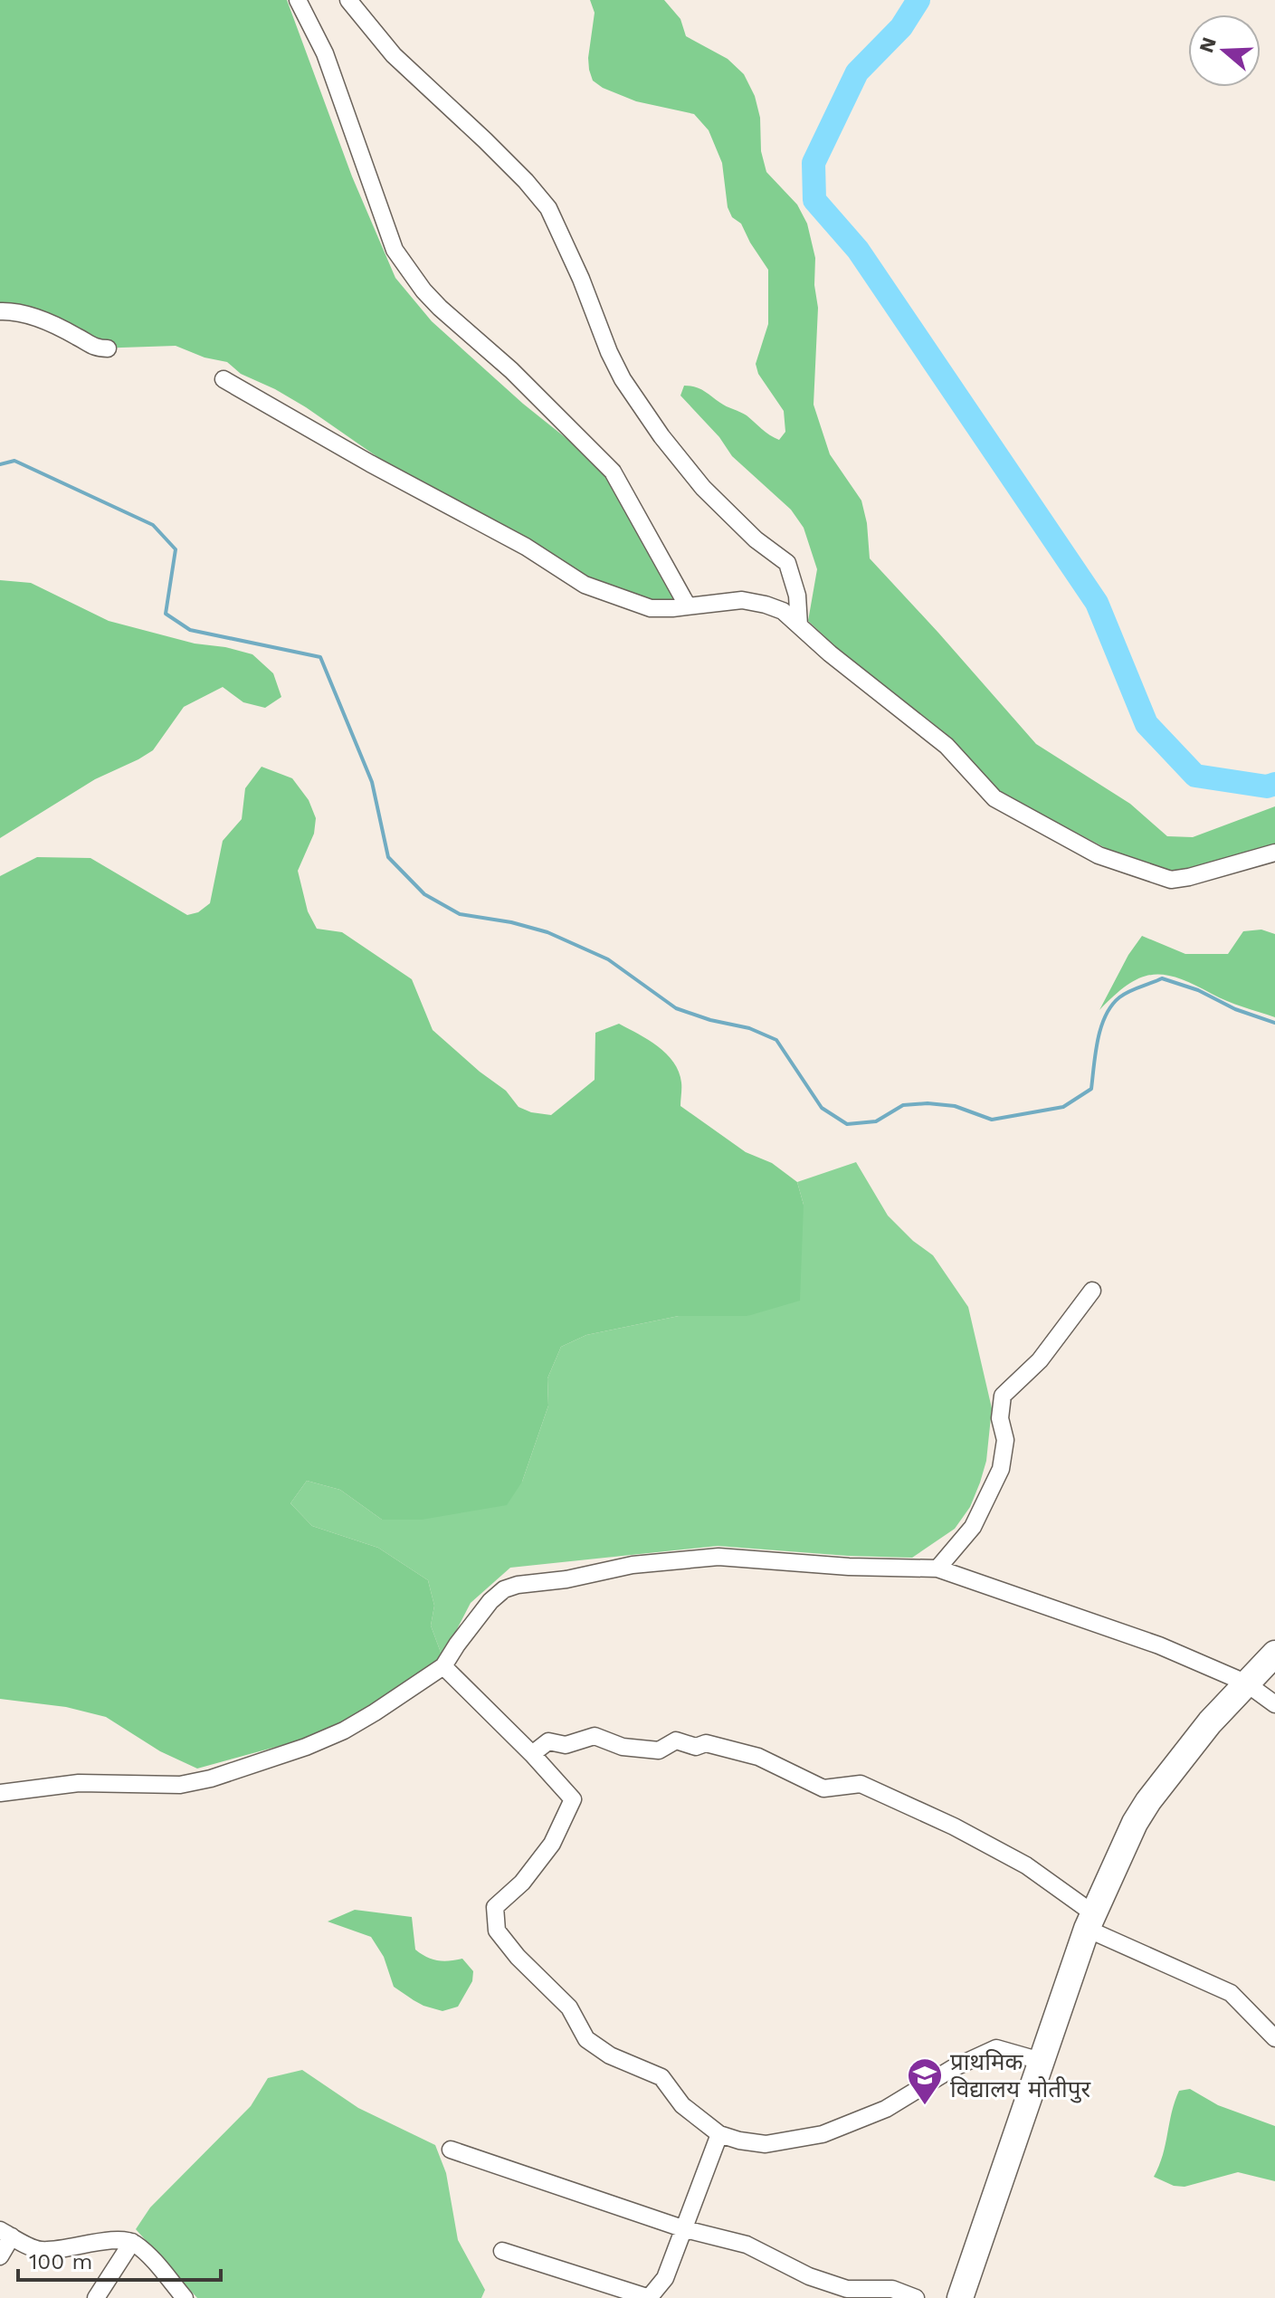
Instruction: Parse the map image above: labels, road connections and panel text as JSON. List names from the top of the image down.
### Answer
{
  "places": {
    "school or university": ["प्राथमिक विद्यालय मोतीपुर"]
  },
  "scale_bar": "100 m",
  "north": "left"
}
